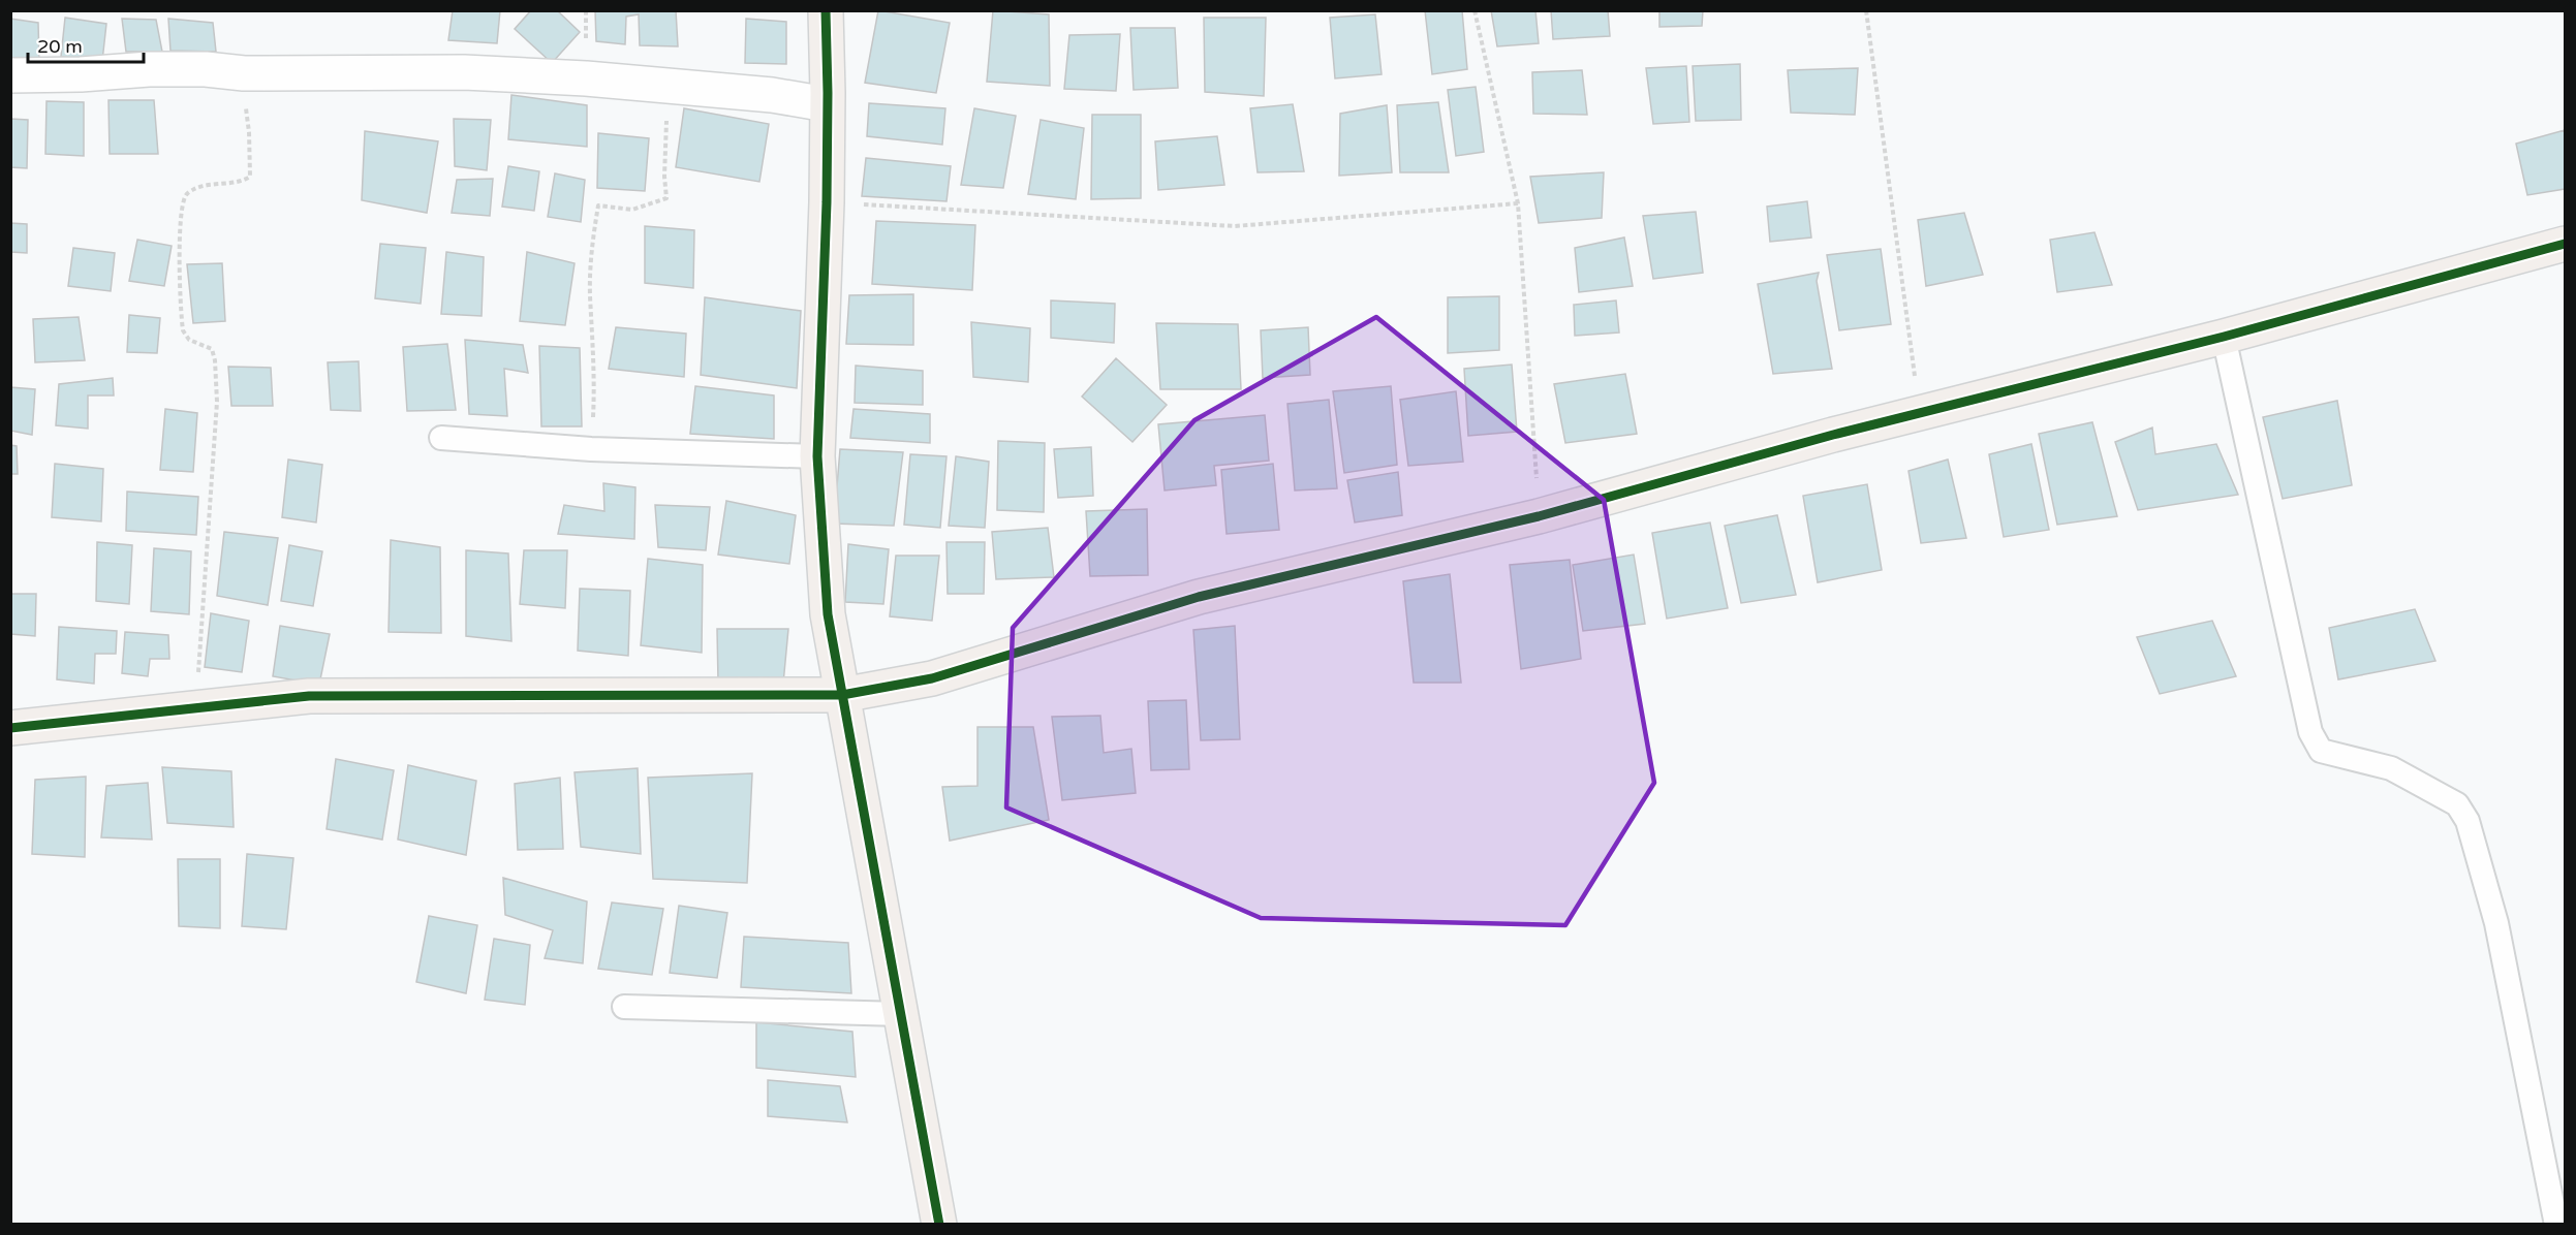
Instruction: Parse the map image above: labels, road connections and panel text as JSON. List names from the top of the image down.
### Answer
{
  "scale_bar": "20 m"
}
